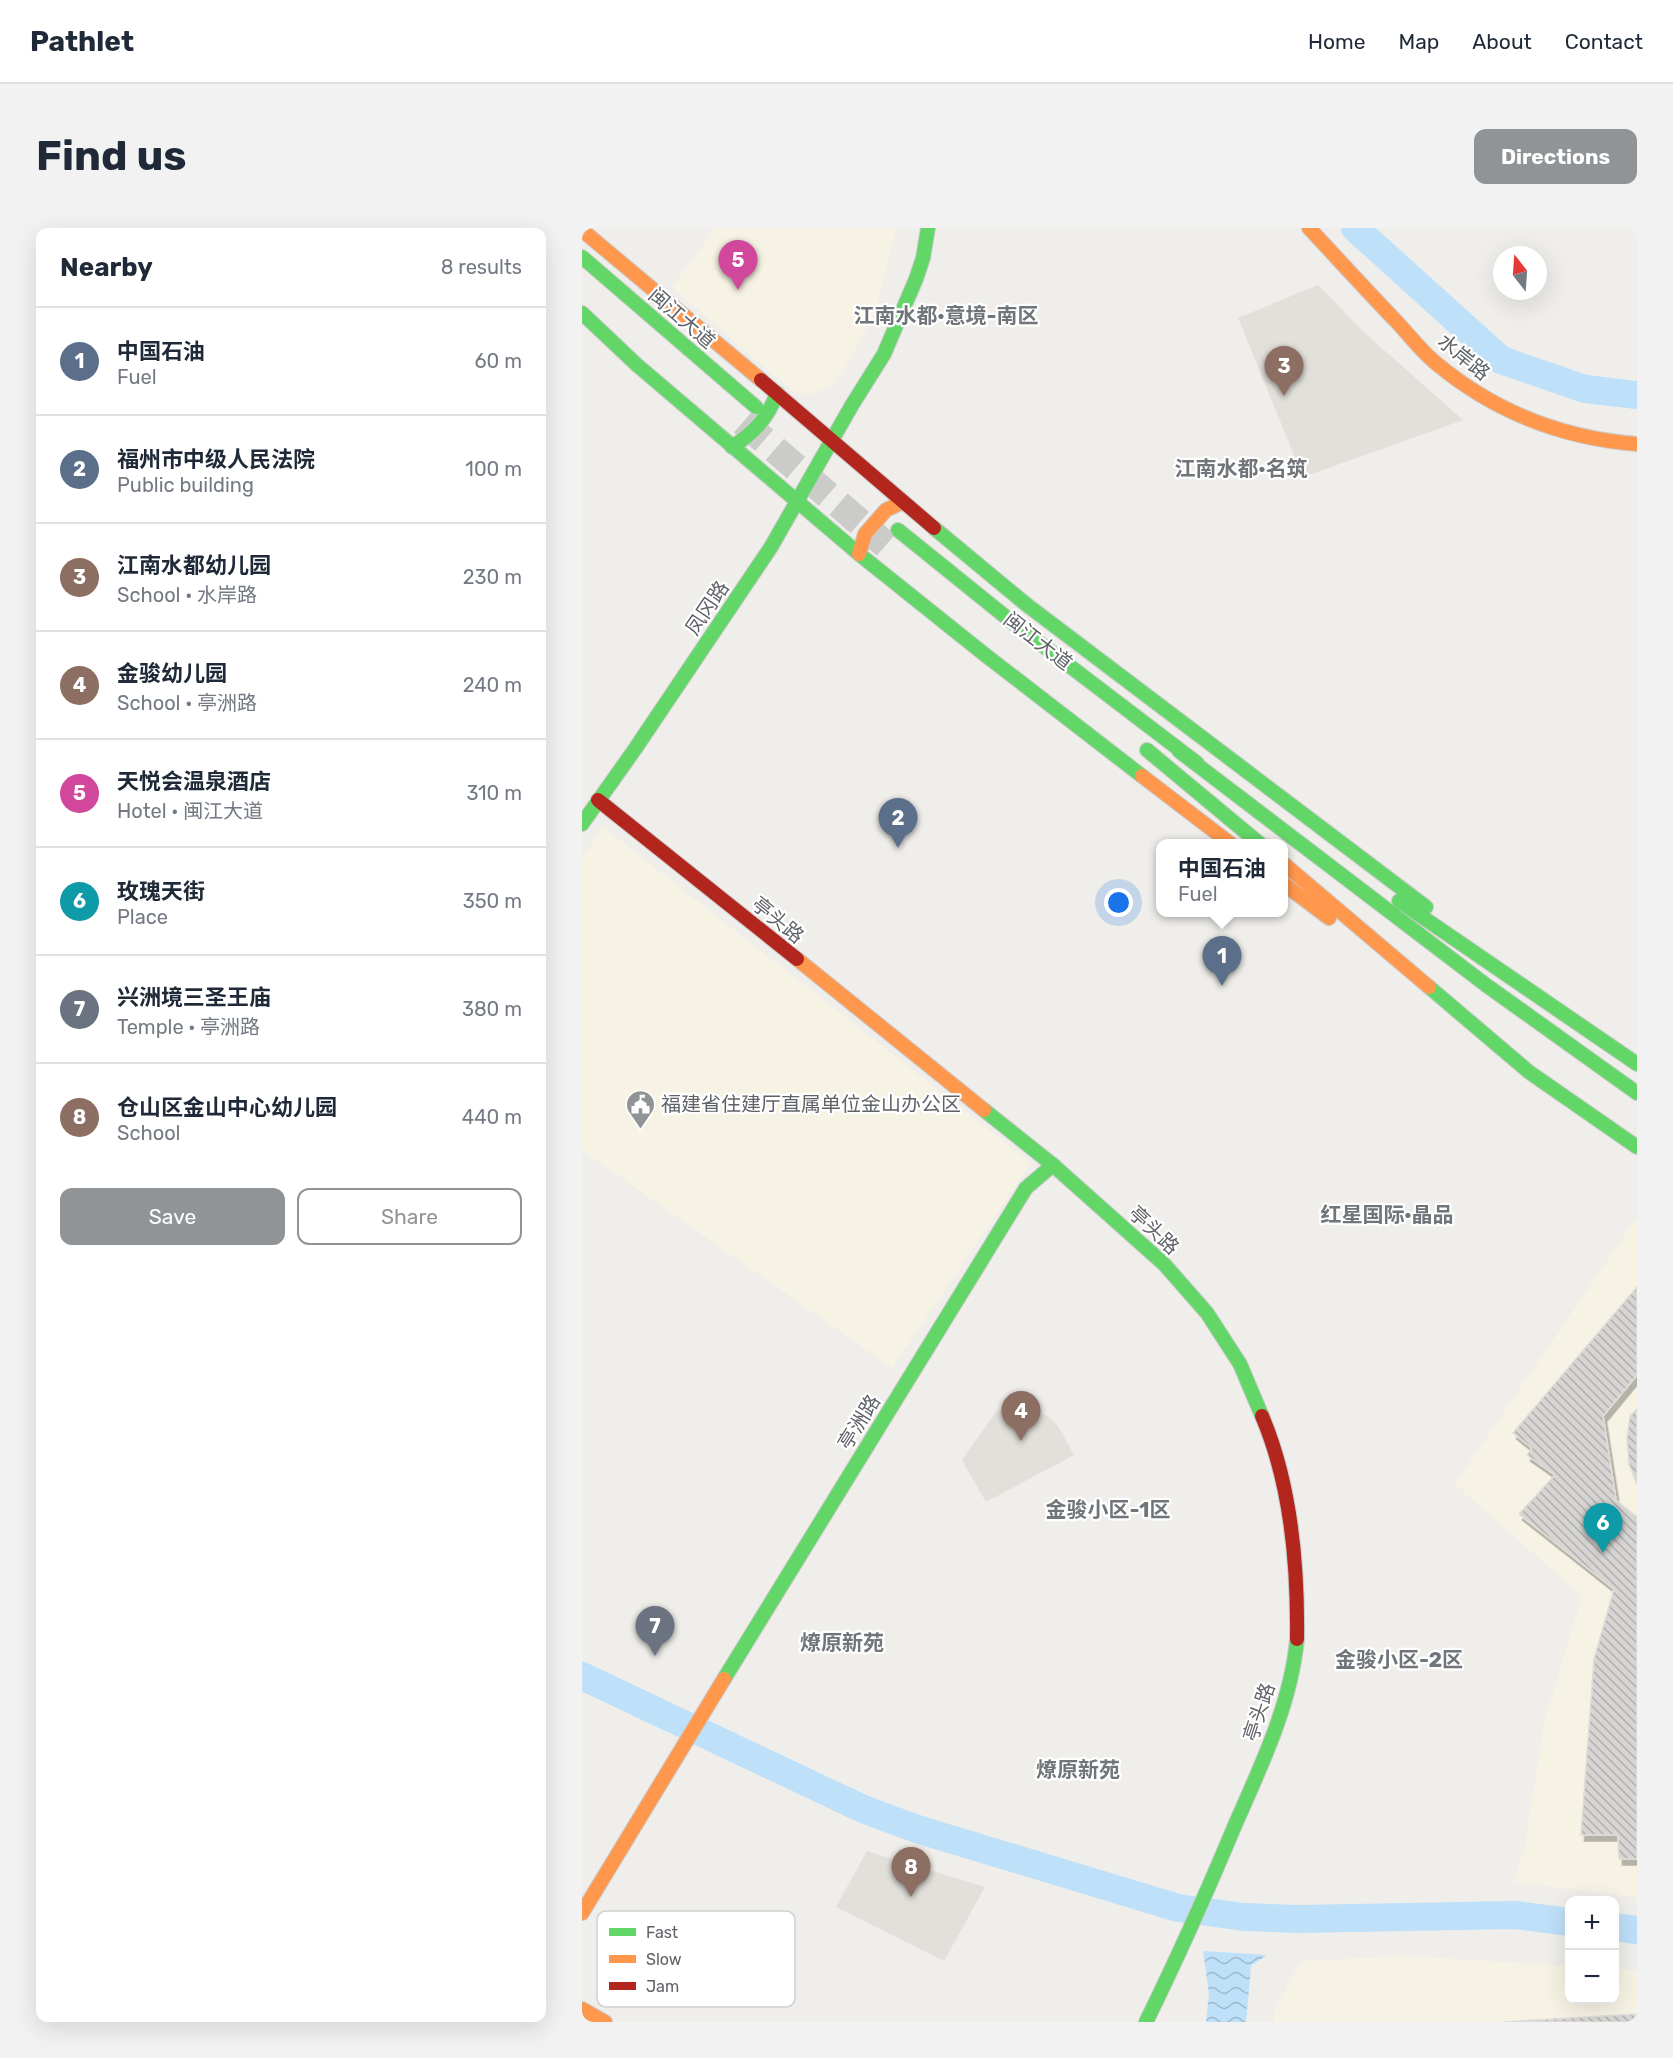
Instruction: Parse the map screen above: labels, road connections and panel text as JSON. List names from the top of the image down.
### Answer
{
  "streets": {
    "main road": [
      "闽江大道",
      "水岸路",
      "凤冈路",
      "亭头路",
      "亭洲路"
    ]
  },
  "crossings": [
    ["凤冈路", "亭头路"],
    ["亭头路", "亭洲路"]
  ],
  "districts": [
    "江南水都·意境-南区",
    "江南水都·名筑",
    "红星国际·晶品",
    "金骏小区-1区",
    "燎原新苑",
    "金骏小区-2区",
    "燎原新苑"
  ],
  "places": {
    "public building": ["福建省住建厅直属单位金山办公区"]
  },
  "legend": ["Fast", "Slow", "Jam"],
  "north": "top",
  "page": {
    "header": "Pathlet",
    "nav": [
      "Home",
      "Map",
      "About",
      "Contact"
    ],
    "buttons": [
      "Directions",
      ["Save", "Share"]
    ],
    "title": "Find us",
    "heading": ["Nearby", "8 results"],
    "pins": [
      "5",
      "3",
      "2",
      "1",
      "4",
      "6",
      "7",
      "8"
    ],
    "list": [
      {
        "mark": "1",
        "name": "中国石油",
        "note": "Fuel",
        "value": "60 m"
      },
      {
        "mark": "2",
        "name": "福州市中级人民法院",
        "note": "Public building",
        "value": "100 m"
      },
      {
        "mark": "3",
        "name": "江南水都幼儿园",
        "note": "School · 水岸路",
        "value": "230 m"
      },
      {
        "mark": "4",
        "name": "金骏幼儿园",
        "note": "School · 亭洲路",
        "value": "240 m"
      },
      {
        "mark": "5",
        "name": "天悦会温泉酒店",
        "note": "Hotel · 闽江大道",
        "value": "310 m"
      },
      {
        "mark": "6",
        "name": "玫瑰天街",
        "note": "Place",
        "value": "350 m"
      },
      {
        "mark": "7",
        "name": "兴洲境三圣王庙",
        "note": "Temple · 亭洲路",
        "value": "380 m"
      },
      {
        "mark": "8",
        "name": "仓山区金山中心幼儿园",
        "note": "School",
        "value": "440 m"
      }
    ],
    "popup": ["中国石油", "Fuel"],
    "map_buttons": ["+", "−"]
  }
}
